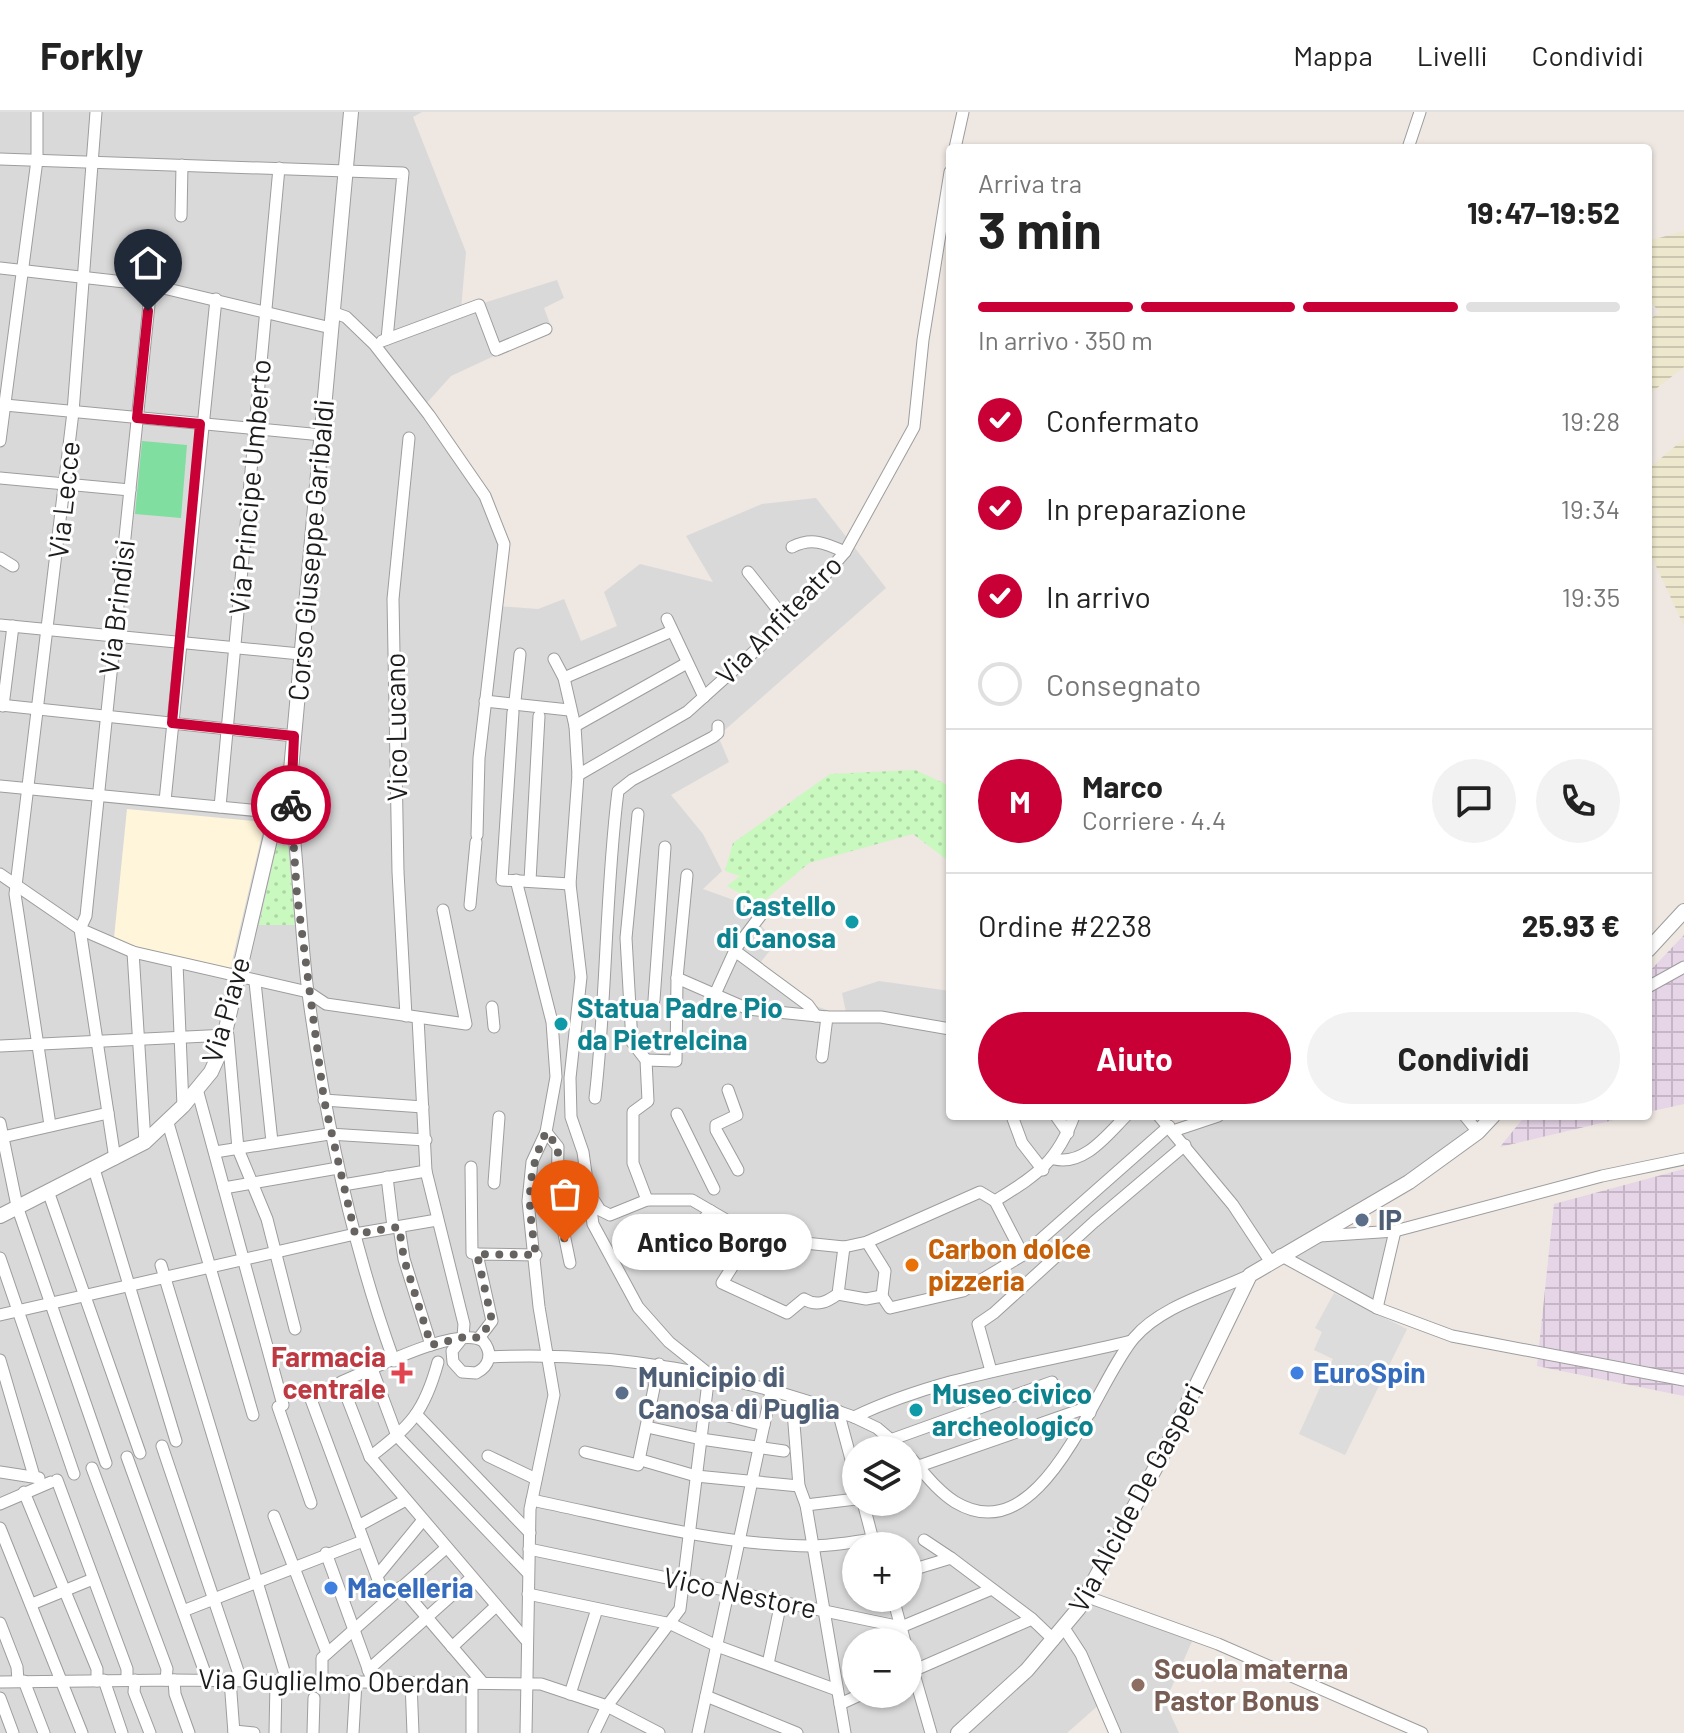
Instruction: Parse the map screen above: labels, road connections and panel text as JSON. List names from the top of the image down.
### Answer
{
  "streets": {
    "street": [
      "Via Principe Umberto",
      "Via Lecce",
      "Corso Giuseppe Garibaldi",
      "Via Brindisi",
      "Via Anfiteatro",
      "Vico Lucano",
      "Via Piave",
      "Via Alcide De Gasperi",
      "Vico Nestore",
      "Via Guglielmo Oberdan"
    ]
  },
  "crossings": [
    ["Corso Giuseppe Garibaldi", "Via Piave"],
    ["Via Brindisi", "Via Piave"]
  ],
  "places": {
    "other": [
      "Castello di Canosa",
      "Statua Padre Pio da Pietrelcina",
      "IP",
      "Antico Borgo",
      "Carbon dolce pizzeria",
      "EuroSpin",
      "Municipio di Canosa di Puglia",
      "Museo civico archeologico",
      "Macelleria",
      "Scuola materna Pastor Bonus"
    ],
    "health": ["Farmacia centrale"]
  },
  "page": {
    "header": "Forkly",
    "nav": ["Mappa", "Livelli", "Condividi"],
    "heading": ["3 min", "Arriva tra", "19:47–19:52"],
    "panel": [
      "Marco",
      "Corriere · 4.4",
      "Ordine #2238",
      "25.93 €"
    ],
    "bar": "In arrivo · 350 m",
    "list": [
      ["Confermato", "19:28"],
      ["In preparazione", "19:34"],
      ["In arrivo", "19:35"],
      "Consegnato"
    ],
    "round": "M",
    "buttons": ["Aiuto", "Condividi"],
    "bubble": "Antico Borgo",
    "map_buttons": ["+", "−"]
  }
}
